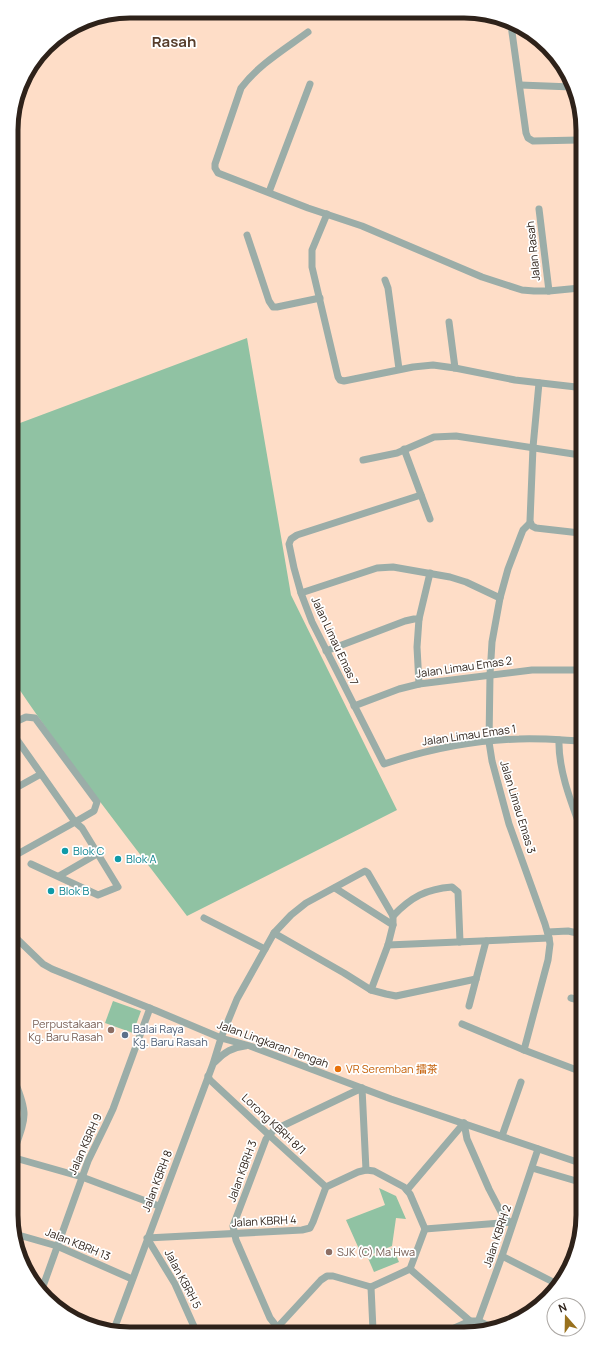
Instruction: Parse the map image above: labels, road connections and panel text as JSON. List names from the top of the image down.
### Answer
{
  "streets": {
    "street": [
      "Jalan Rasah",
      "Jalan Limau Emas 7",
      "Jalan Limau Emas 2",
      "Jalan Limau Emas 1",
      "Jalan Limau Emas 3",
      "Jalan Lingkaran Tengah",
      "Lorong KBRH 8/1",
      "Jalan KBRH 9",
      "Jalan KBRH 3",
      "Jalan KBRH 8",
      "Jalan KBRH 4",
      "Jalan KBRH 2",
      "Jalan KBRH 13",
      "Jalan KBRH 5"
    ]
  },
  "crossings": [
    ["Jalan Limau Emas 7", "Jalan Limau Emas 2"],
    ["Jalan Limau Emas 7", "Jalan Limau Emas 1"],
    ["Jalan Limau Emas 2", "Jalan Limau Emas 3"],
    ["Jalan Limau Emas 1", "Jalan Limau Emas 3"],
    ["Jalan Lingkaran Tengah", "Jalan KBRH 9"],
    ["Jalan Lingkaran Tengah", "Jalan KBRH 3"],
    ["Jalan Lingkaran Tengah", "Jalan KBRH 8"],
    ["Jalan Lingkaran Tengah", "Jalan KBRH 2"],
    ["Lorong KBRH 8/1", "Jalan KBRH 3"],
    ["Lorong KBRH 8/1", "Jalan KBRH 8"],
    ["Lorong KBRH 8/1", "Jalan KBRH 4"],
    ["Jalan KBRH 9", "Jalan KBRH 13"],
    ["Jalan KBRH 3", "Jalan KBRH 4"],
    ["Jalan KBRH 8", "Jalan KBRH 4"],
    ["Jalan KBRH 8", "Jalan KBRH 13"],
    ["Jalan KBRH 8", "Jalan KBRH 5"],
    ["Jalan KBRH 4", "Jalan KBRH 5"]
  ],
  "districts": ["Rasah"],
  "places": [
    "Blok C",
    "Blok A",
    "Blok B",
    "Perpustakaan Kg. Baru Rasah",
    "Balai Raya Kg. Baru Rasah",
    "VR Seremban 擂茶",
    "SJK (C) Ma Hwa"
  ],
  "north": "top"
}
